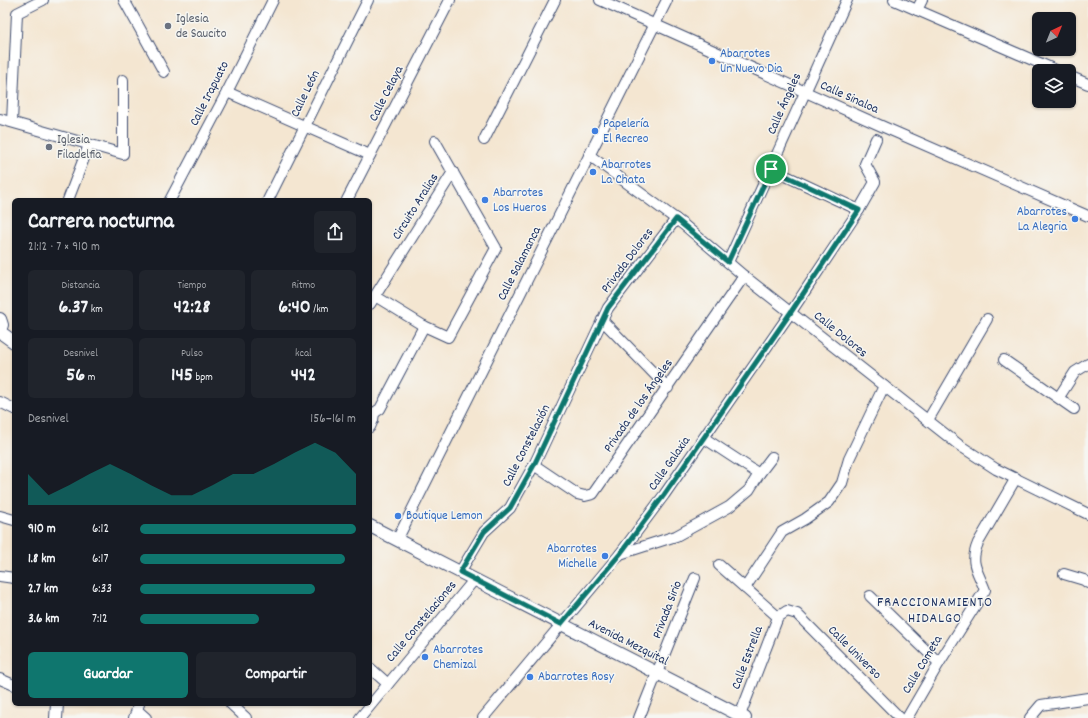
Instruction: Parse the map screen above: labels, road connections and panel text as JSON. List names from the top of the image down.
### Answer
{
  "streets": {
    "street": [
      "Calle Irapuato",
      "Calle León",
      "Calle Celaya",
      "Calle Sinaloa",
      "Calle Ángeles",
      "Circuito Aralias",
      "Privada Dolores",
      "Calle Salamanca",
      "Calle Dolores",
      "Privada de los Ángeles",
      "Calle Constelación",
      "Calle Galaxia",
      "Privada Sirio",
      "Calle Constelaciones",
      "Avenida Mezquital",
      "Calle Universo",
      "Calle Estrella",
      "Calle Cometa"
    ]
  },
  "crossings": [
    ["Calle Sinaloa", "Calle Ángeles"],
    ["Calle Sinaloa", "Calle Salamanca"],
    ["Calle Ángeles", "Calle Dolores"],
    ["Privada Dolores", "Calle Dolores"],
    ["Privada Dolores", "Calle Constelación"],
    ["Calle Salamanca", "Calle Dolores"],
    ["Calle Salamanca", "Avenida Mezquital"],
    ["Calle Dolores", "Privada de los Ángeles"],
    ["Calle Dolores", "Calle Galaxia"],
    ["Calle Dolores", "Calle Cometa"],
    ["Privada de los Ángeles", "Calle Constelación"],
    ["Calle Constelación", "Avenida Mezquital"],
    ["Calle Galaxia", "Avenida Mezquital"],
    ["Privada Sirio", "Avenida Mezquital"],
    ["Calle Constelaciones", "Avenida Mezquital"],
    ["Avenida Mezquital", "Calle Estrella"],
    ["Calle Universo", "Calle Estrella"]
  ],
  "districts": ["FRACCIONAMIENTO HIDALGO"],
  "places": [
    "Iglesia de Saucito",
    "Abarrotes Un Nuevo Dia",
    "Papelería El Recreo",
    "Iglesia Filadelfia",
    "Abarrotes La Chata",
    "Abarrotes Los Hueros",
    "Abarrotes La Alegria",
    "Boutique Lemon",
    "Abarrotes Michelle",
    "Abarrotes Chemizal",
    "Abarrotes Rosy"
  ],
  "north": "top right",
  "page": {
    "heading": ["Carrera nocturna", "21:12 · 7 × 910 m"],
    "stats": [
      ["Distancia", "6.37 km"],
      ["Tiempo", "42:28"],
      ["Ritmo", "6:40 /km"],
      ["Desnivel", "56 m"],
      ["Pulso", "145 bpm"],
      ["kcal", "442"]
    ],
    "chart": ["Desnivel", "156–161 m"],
    "list": [
      {
        "name": "910 m",
        "note": "6:12"
      },
      {
        "name": "1.8 km",
        "note": "6:17"
      },
      {
        "name": "2.7 km",
        "note": "6:33"
      },
      {
        "name": "3.6 km",
        "note": "7:12"
      }
    ],
    "buttons": ["Guardar", "Compartir"]
  }
}
